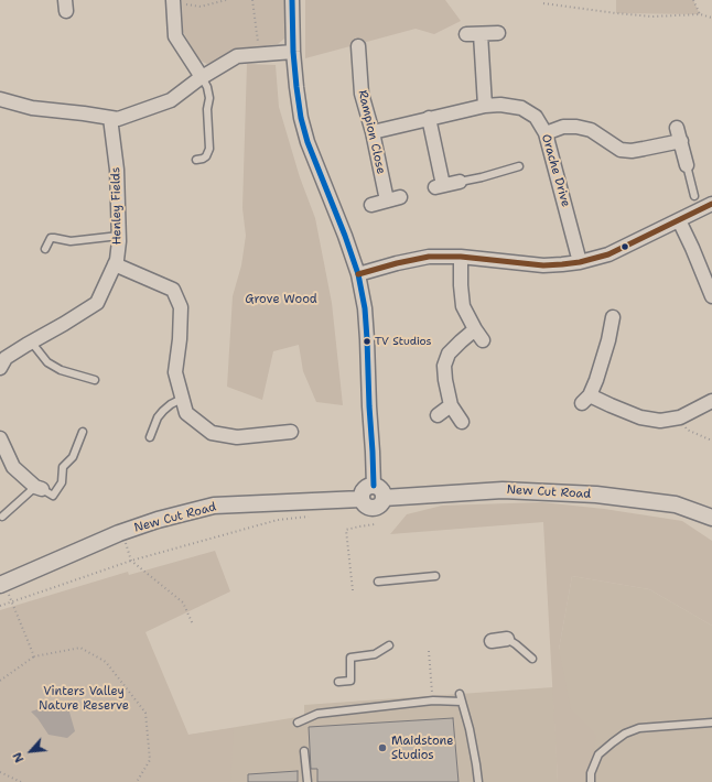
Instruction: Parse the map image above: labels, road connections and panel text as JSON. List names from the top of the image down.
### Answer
{
  "streets": {
    "street": [
      "Rampion Close",
      "Orache Drive",
      "Henley Fields",
      "New Cut Road"
    ]
  },
  "crossings": [
    ["Rampion Close", "Orache Drive"]
  ],
  "parks": ["Grove Wood", "Vinters Valley Nature Reserve"],
  "places": ["TV Studios", "Maidstone Studios"],
  "north": "bottom left"
}
